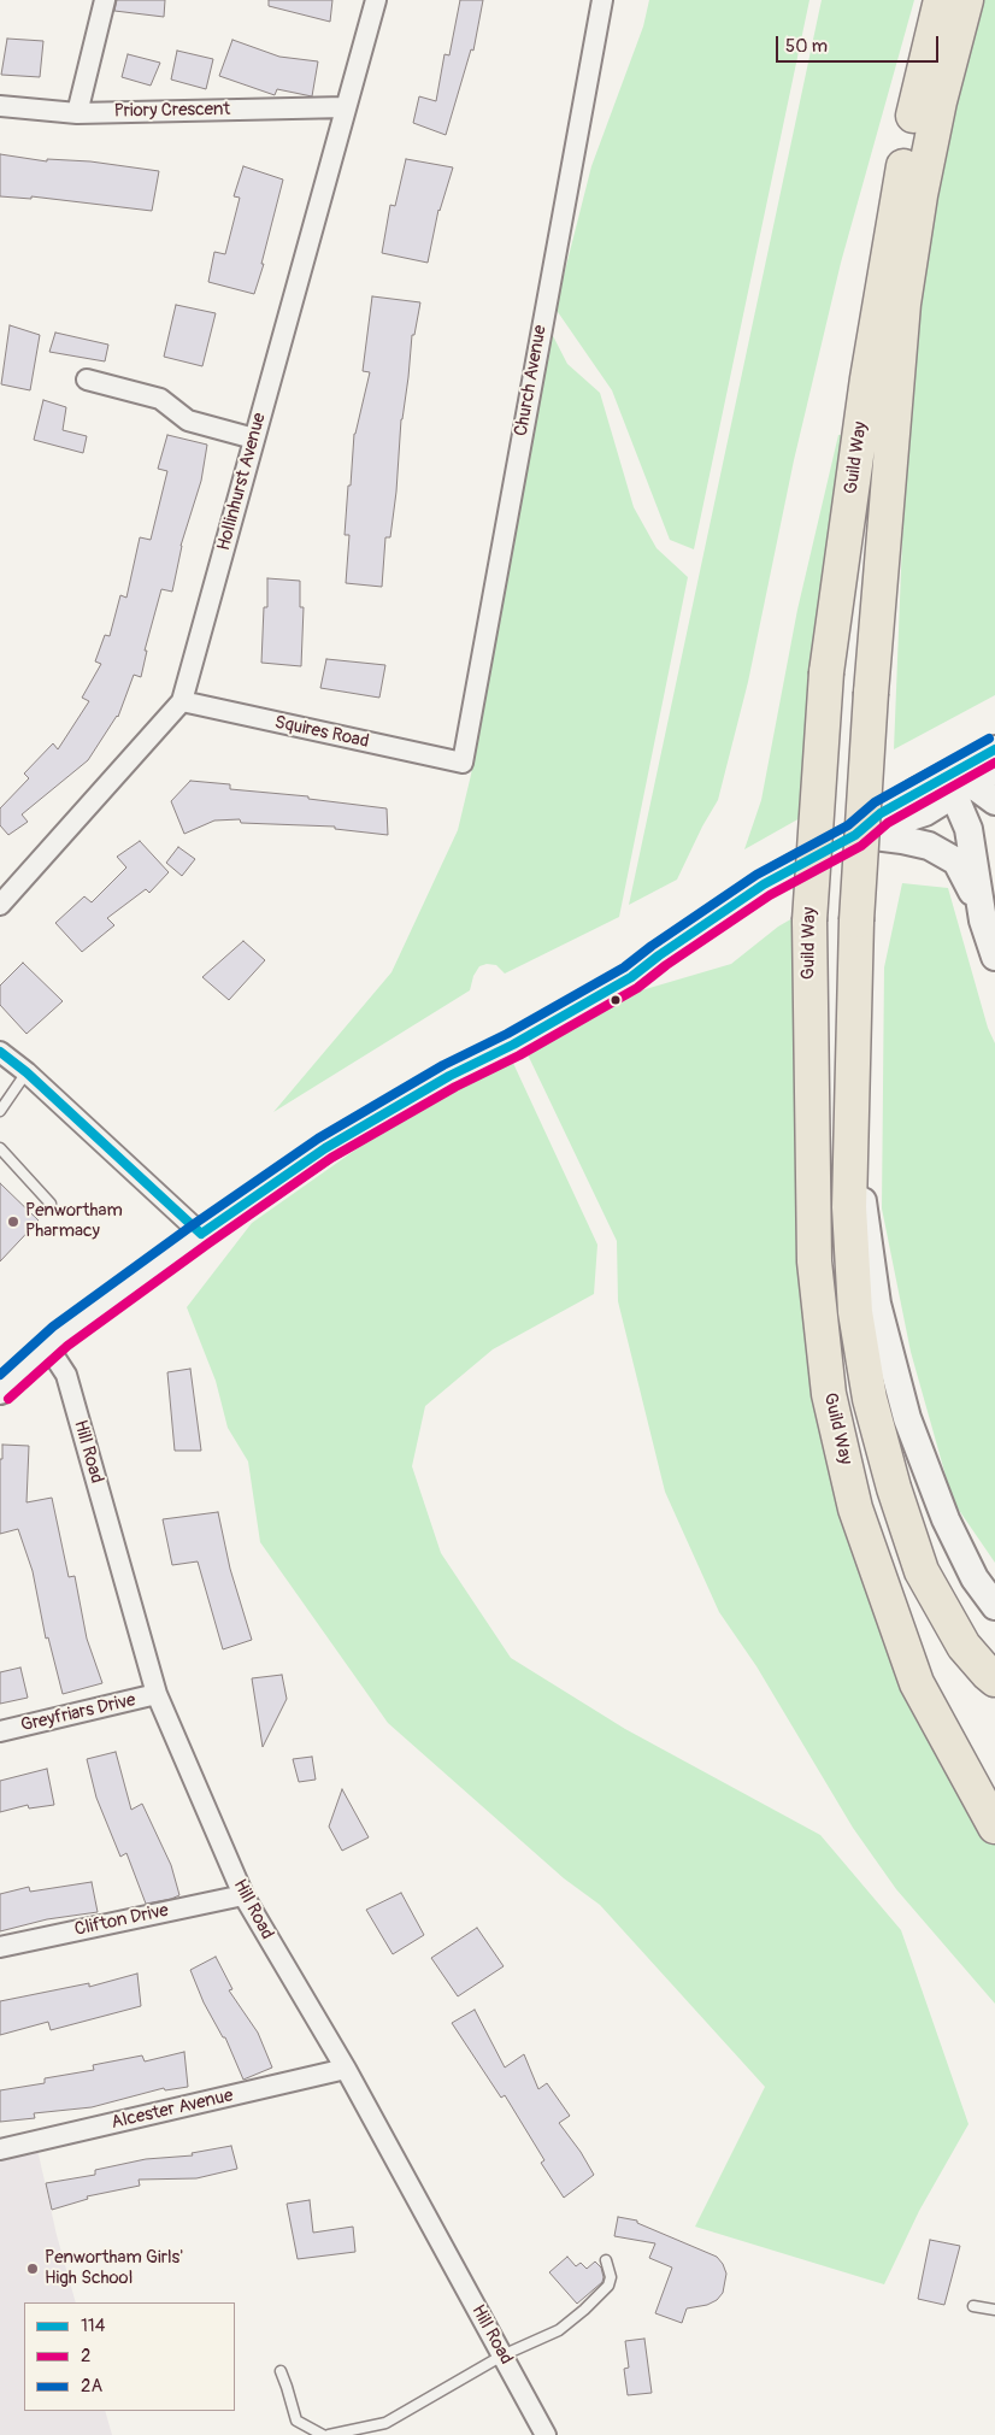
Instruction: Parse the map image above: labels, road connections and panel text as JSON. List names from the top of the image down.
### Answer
{
  "streets": {
    "highway": ["Guild Way"],
    "street": [
      "Priory Crescent",
      "Church Avenue",
      "Hollinhurst Avenue",
      "Squires Road",
      "Hill Road",
      "Greyfriars Drive",
      "Clifton Drive",
      "Alcester Avenue"
    ]
  },
  "crossings": [
    ["Priory Crescent", "Hollinhurst Avenue"],
    ["Church Avenue", "Squires Road"],
    ["Hollinhurst Avenue", "Squires Road"],
    ["Hill Road", "Greyfriars Drive"],
    ["Hill Road", "Clifton Drive"],
    ["Hill Road", "Alcester Avenue"]
  ],
  "places": ["Penwortham Pharmacy", "Penwortham Girls' High School"],
  "lines": ["transit line 2A", "transit line 114", "transit line 2"],
  "legend": ["114", "2", "2A"],
  "scale_bar": "50 m"
}
